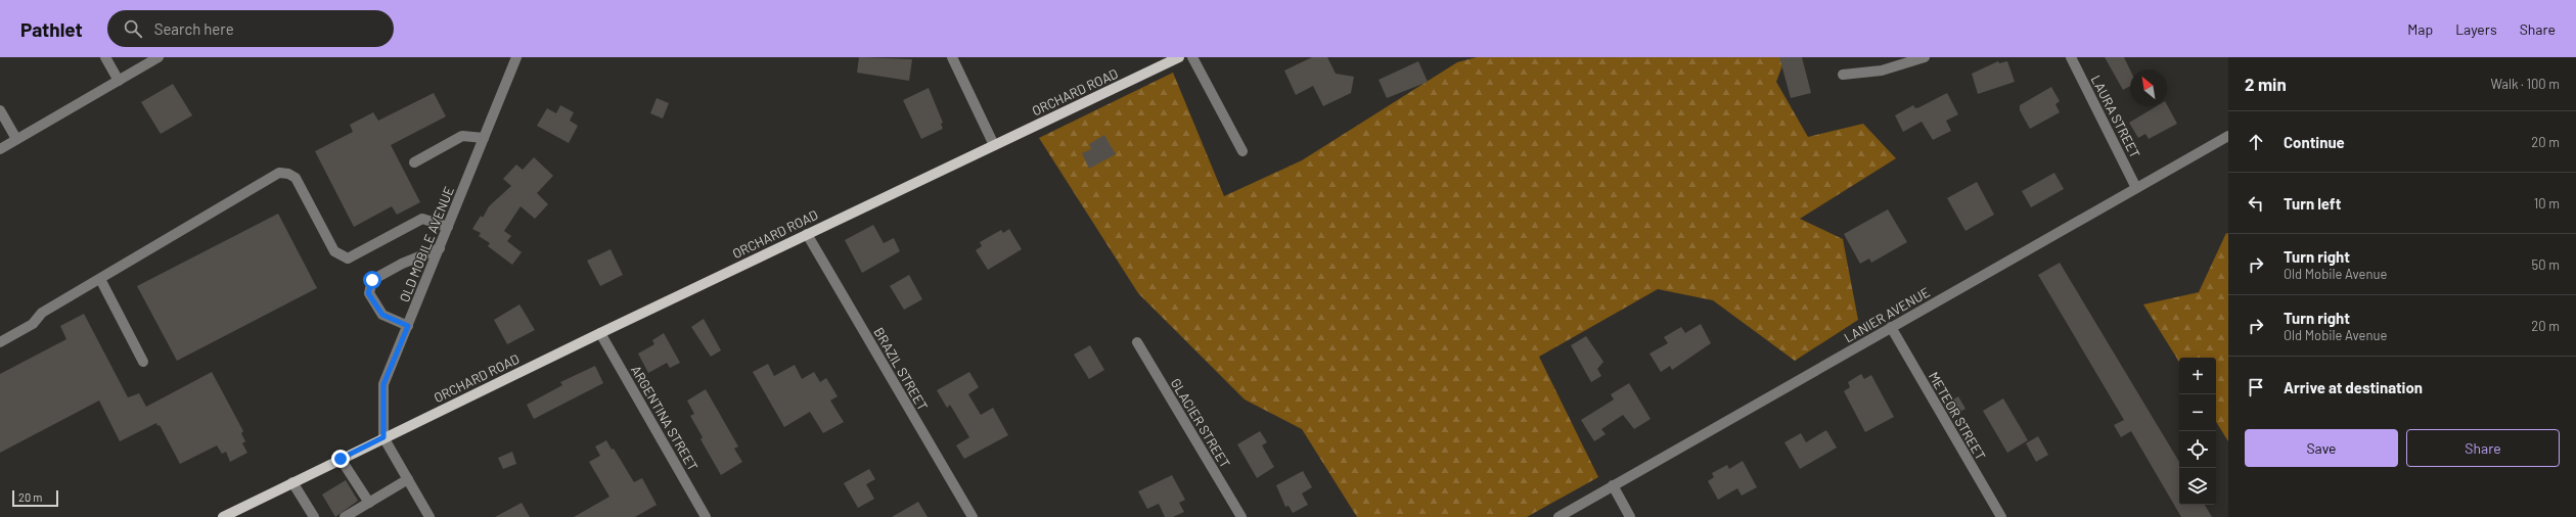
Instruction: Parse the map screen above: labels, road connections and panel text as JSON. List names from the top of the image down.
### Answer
{
  "streets": {
    "main road": ["ORCHARD ROAD"],
    "street": [
      "LAURA STREET",
      "OLD MOBILE AVENUE",
      "LANIER AVENUE",
      "BRAZIL STREET",
      "METEOR STREET",
      "ARGENTINA STREET",
      "GLACIER STREET"
    ]
  },
  "crossings": [
    ["ORCHARD ROAD", "OLD MOBILE AVENUE"],
    ["ORCHARD ROAD", "BRAZIL STREET"],
    ["ORCHARD ROAD", "ARGENTINA STREET"],
    ["LAURA STREET", "LANIER AVENUE"],
    ["LANIER AVENUE", "METEOR STREET"]
  ],
  "scale_bar": "20 m",
  "north": "top left",
  "page": {
    "header": "Pathlet",
    "search": "Search here",
    "nav": ["Map", "Layers", "Share"],
    "heading": ["2 min", "Walk · 100 m"],
    "list": [
      ["Continue", "20 m"],
      ["Turn left", "10 m"],
      ["Turn right", "Old Mobile Avenue", "50 m"],
      ["Turn right", "Old Mobile Avenue", "20 m"],
      "Arrive at destination"
    ],
    "map_buttons": ["+", "−"],
    "buttons": ["Save", "Share"],
    "scale": "20 m"
  }
}
